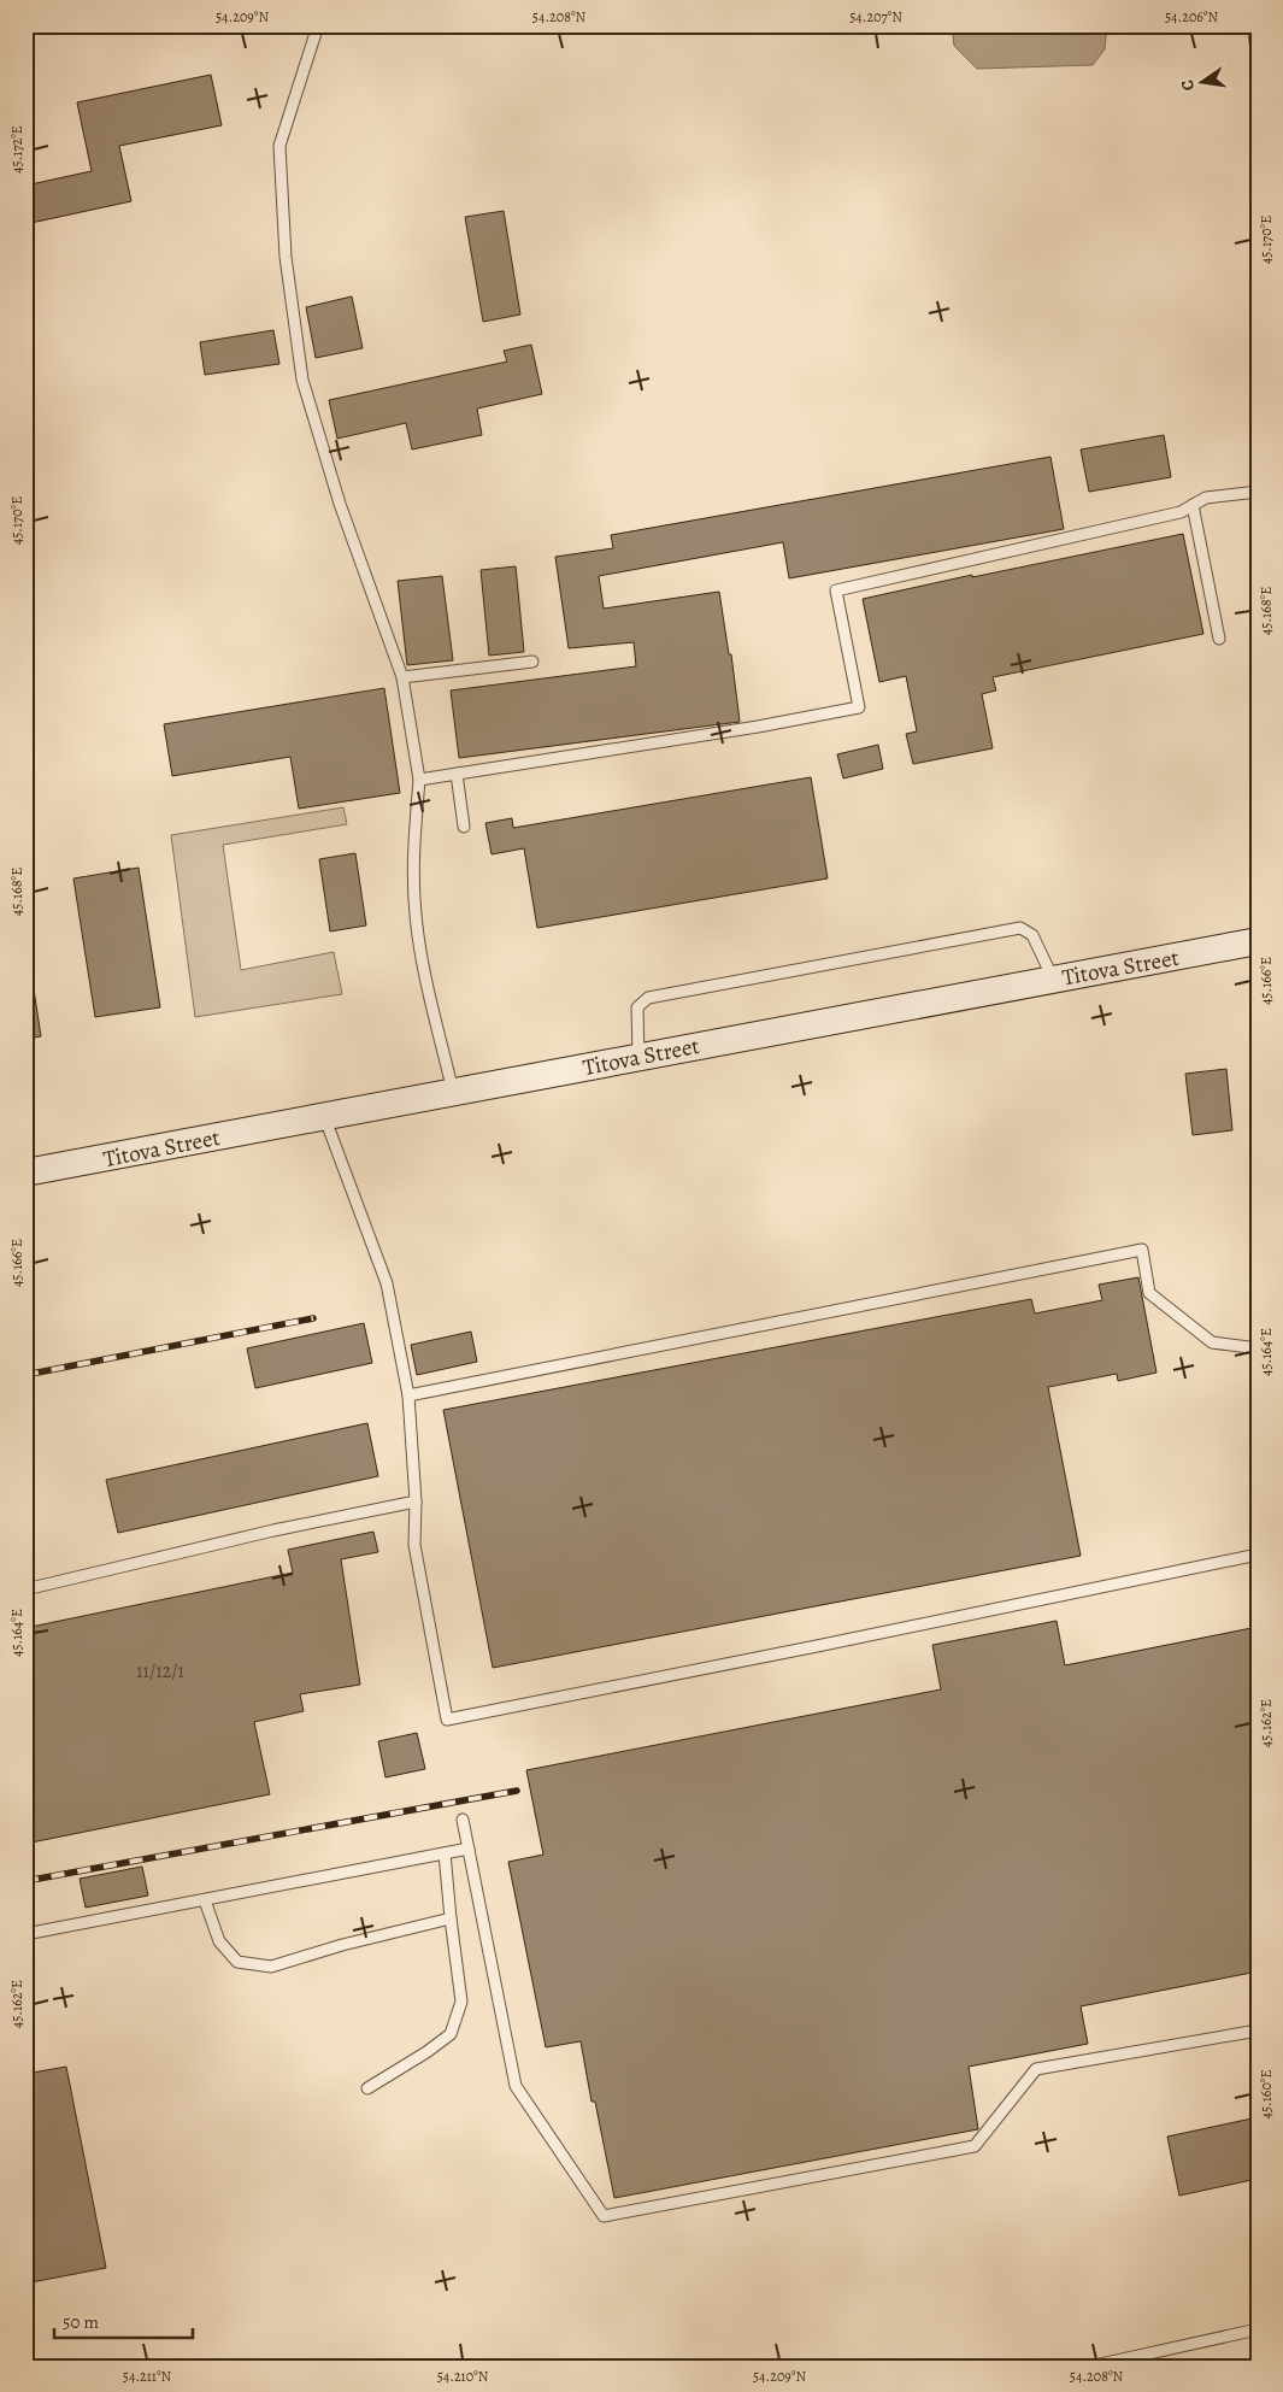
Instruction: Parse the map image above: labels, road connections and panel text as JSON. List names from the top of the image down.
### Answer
{
  "streets": {
    "main road": ["Titova Street"]
  },
  "house_numbers": ["11/12/1"],
  "scale_bar": "50 m",
  "north": "left",
  "coordinates": [
    "54.209°N",
    "54.208°N",
    "54.207°N",
    "54.206°N",
    "45.172°E",
    "45.170°E",
    "45.168°E",
    "45.166°E",
    "45.164°E",
    "45.162°E",
    "45.160°E",
    "54.211°N",
    "54.210°N"
  ]
}
